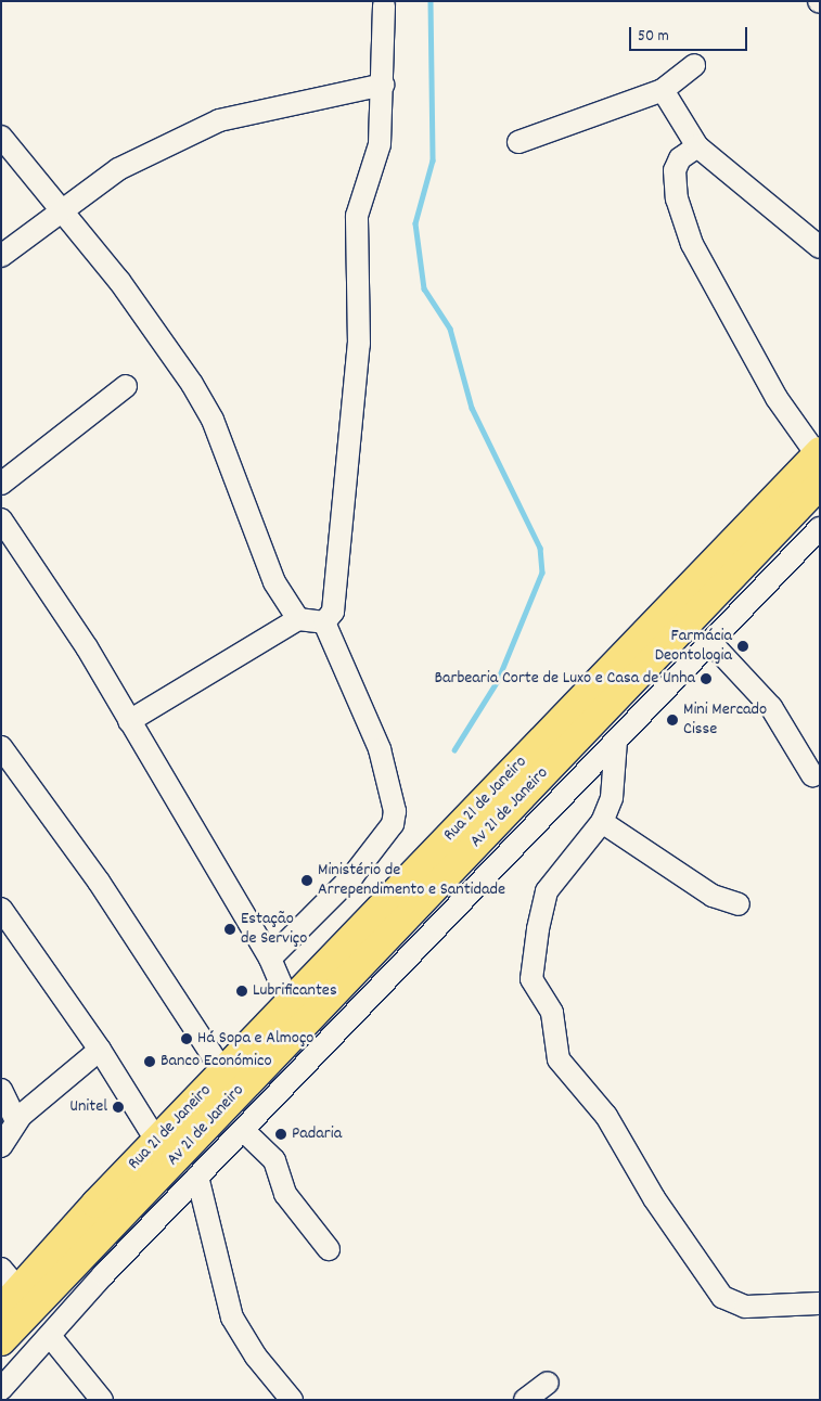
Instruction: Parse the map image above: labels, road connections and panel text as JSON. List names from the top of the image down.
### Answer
{
  "streets": {
    "main road": ["Rua 21 de Janeiro", "Av 21 de Janeiro"]
  },
  "crossings": [
    ["Rua 21 de Janeiro", "Av 21 de Janeiro"]
  ],
  "places": [
    "Farmácia Deontologia",
    "Barbearia Corte de Luxo e Casa de Unha",
    "Mini Mercado Cisse",
    "Ministério de Arrependimento e Santidade",
    "Estação de Serviço",
    "Lubrificantes",
    "Há Sopa e Almoço",
    "Banco Económico",
    "Unitel",
    "Padaria"
  ],
  "scale_bar": "50 m"
}
